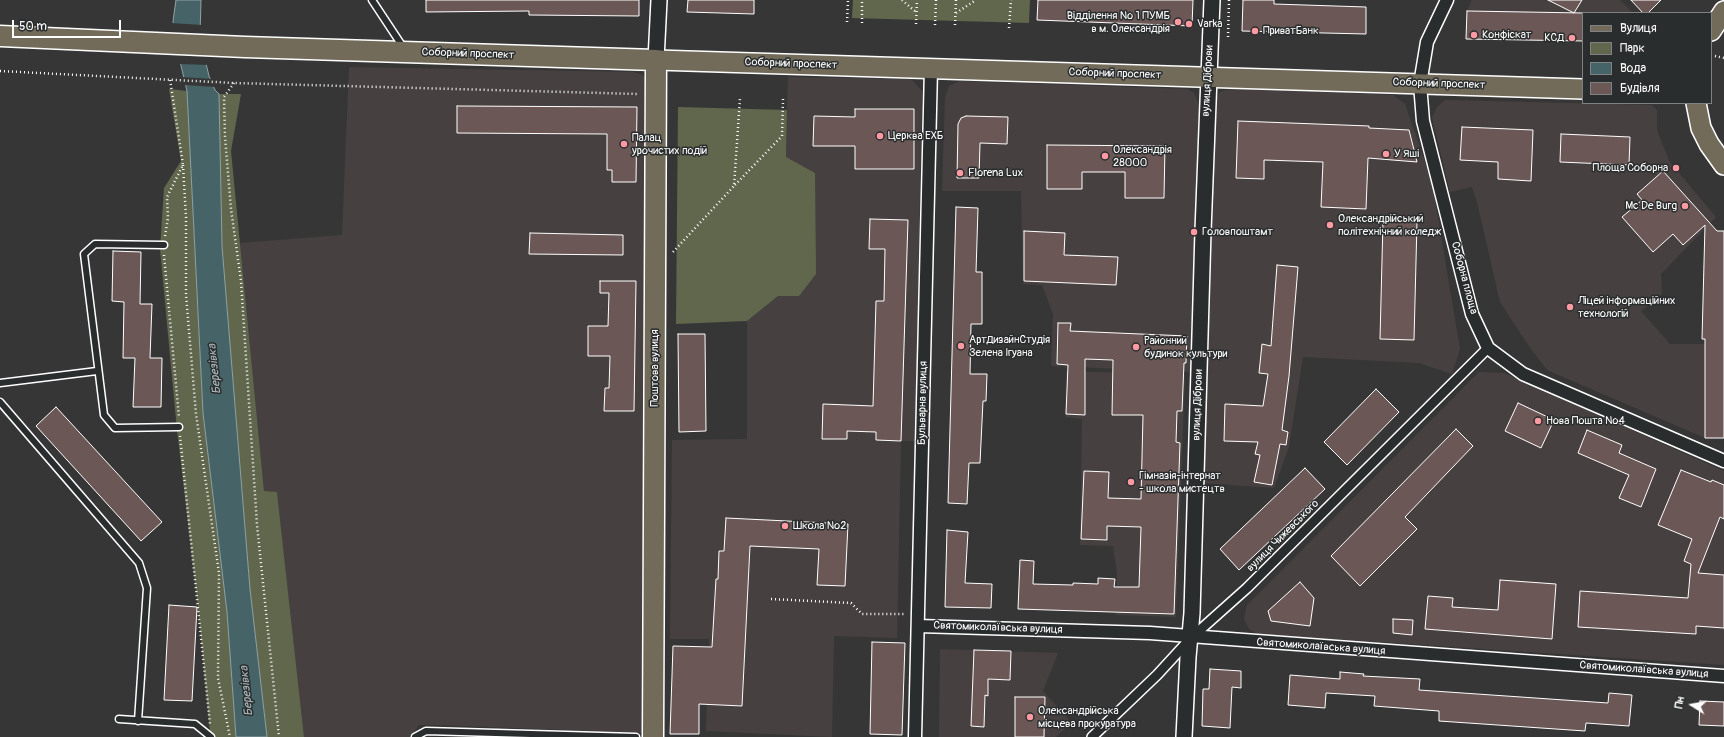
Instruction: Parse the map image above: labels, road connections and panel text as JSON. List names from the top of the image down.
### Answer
{
  "streets": {
    "highway": ["Соборний проспект", "Поштова вулиця"],
    "street": [
      "вулиця Діброви",
      "Соборна площа",
      "Бульварна вулиця",
      "вулиця Чижевського",
      "Святомиколаївська вулиця"
    ]
  },
  "crossings": [
    ["Соборний проспект", "вулиця Діброви"],
    ["Соборний проспект", "Соборна площа"],
    ["Соборний проспект", "Поштова вулиця"],
    ["Соборний проспект", "Бульварна вулиця"],
    ["вулиця Діброви", "вулиця Чижевського"],
    ["вулиця Діброви", "Святомиколаївська вулиця"],
    ["Соборна площа", "вулиця Чижевського"],
    ["Бульварна вулиця", "Святомиколаївська вулиця"],
    ["вулиця Чижевського", "Святомиколаївська вулиця"]
  ],
  "water": ["Березівка"],
  "places": [
    "Відділення № 1 ПУМБ в м. Олександрія",
    "Varka",
    "ПриватБанк",
    "Конфіскат",
    "КСД",
    "Церква ЕХБ",
    "Палац урочистих подій",
    "У Яші",
    "Олександрія 28000",
    "Площа Соборна",
    "Florena Lux",
    "Mc De Burg",
    "Олександрійський політехнічний коледж",
    "Головпоштамт",
    "Ліцей інформаційних технологій",
    "АртДизайнСтудія Зелена Ігуана",
    "Районний будинок культури",
    "Нова Пошта №4",
    "Гімназія-інтернат - школа мистецтв",
    "Школа №2",
    "Олександрійська місцева прокуратура"
  ],
  "legend": [
    "Вулиця",
    "Парк",
    "Вода",
    "Будівля"
  ],
  "scale_bar": "50 m",
  "north": "left"
}
